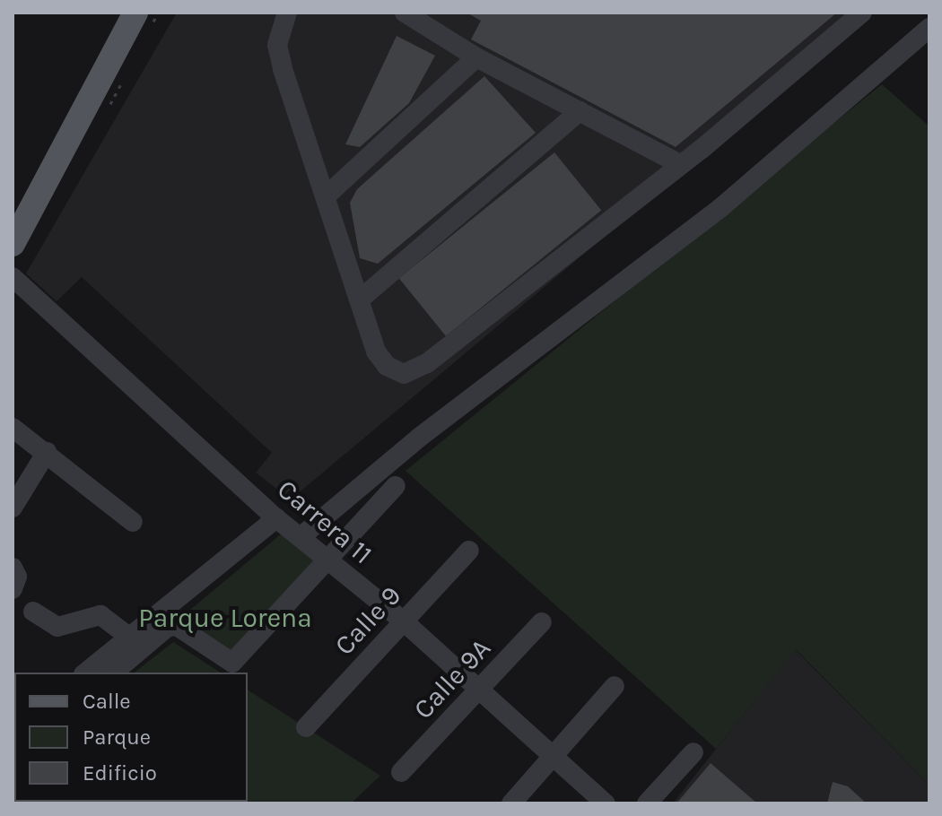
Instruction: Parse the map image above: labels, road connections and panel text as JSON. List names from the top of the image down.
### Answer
{
  "streets": {
    "street": ["Carrera 11", "Calle 9", "Calle 9A"]
  },
  "crossings": [
    ["Carrera 11", "Calle 9"],
    ["Carrera 11", "Calle 9A"]
  ],
  "parks": ["Parque Lorena"],
  "legend": ["Calle", "Parque", "Edificio"]
}
